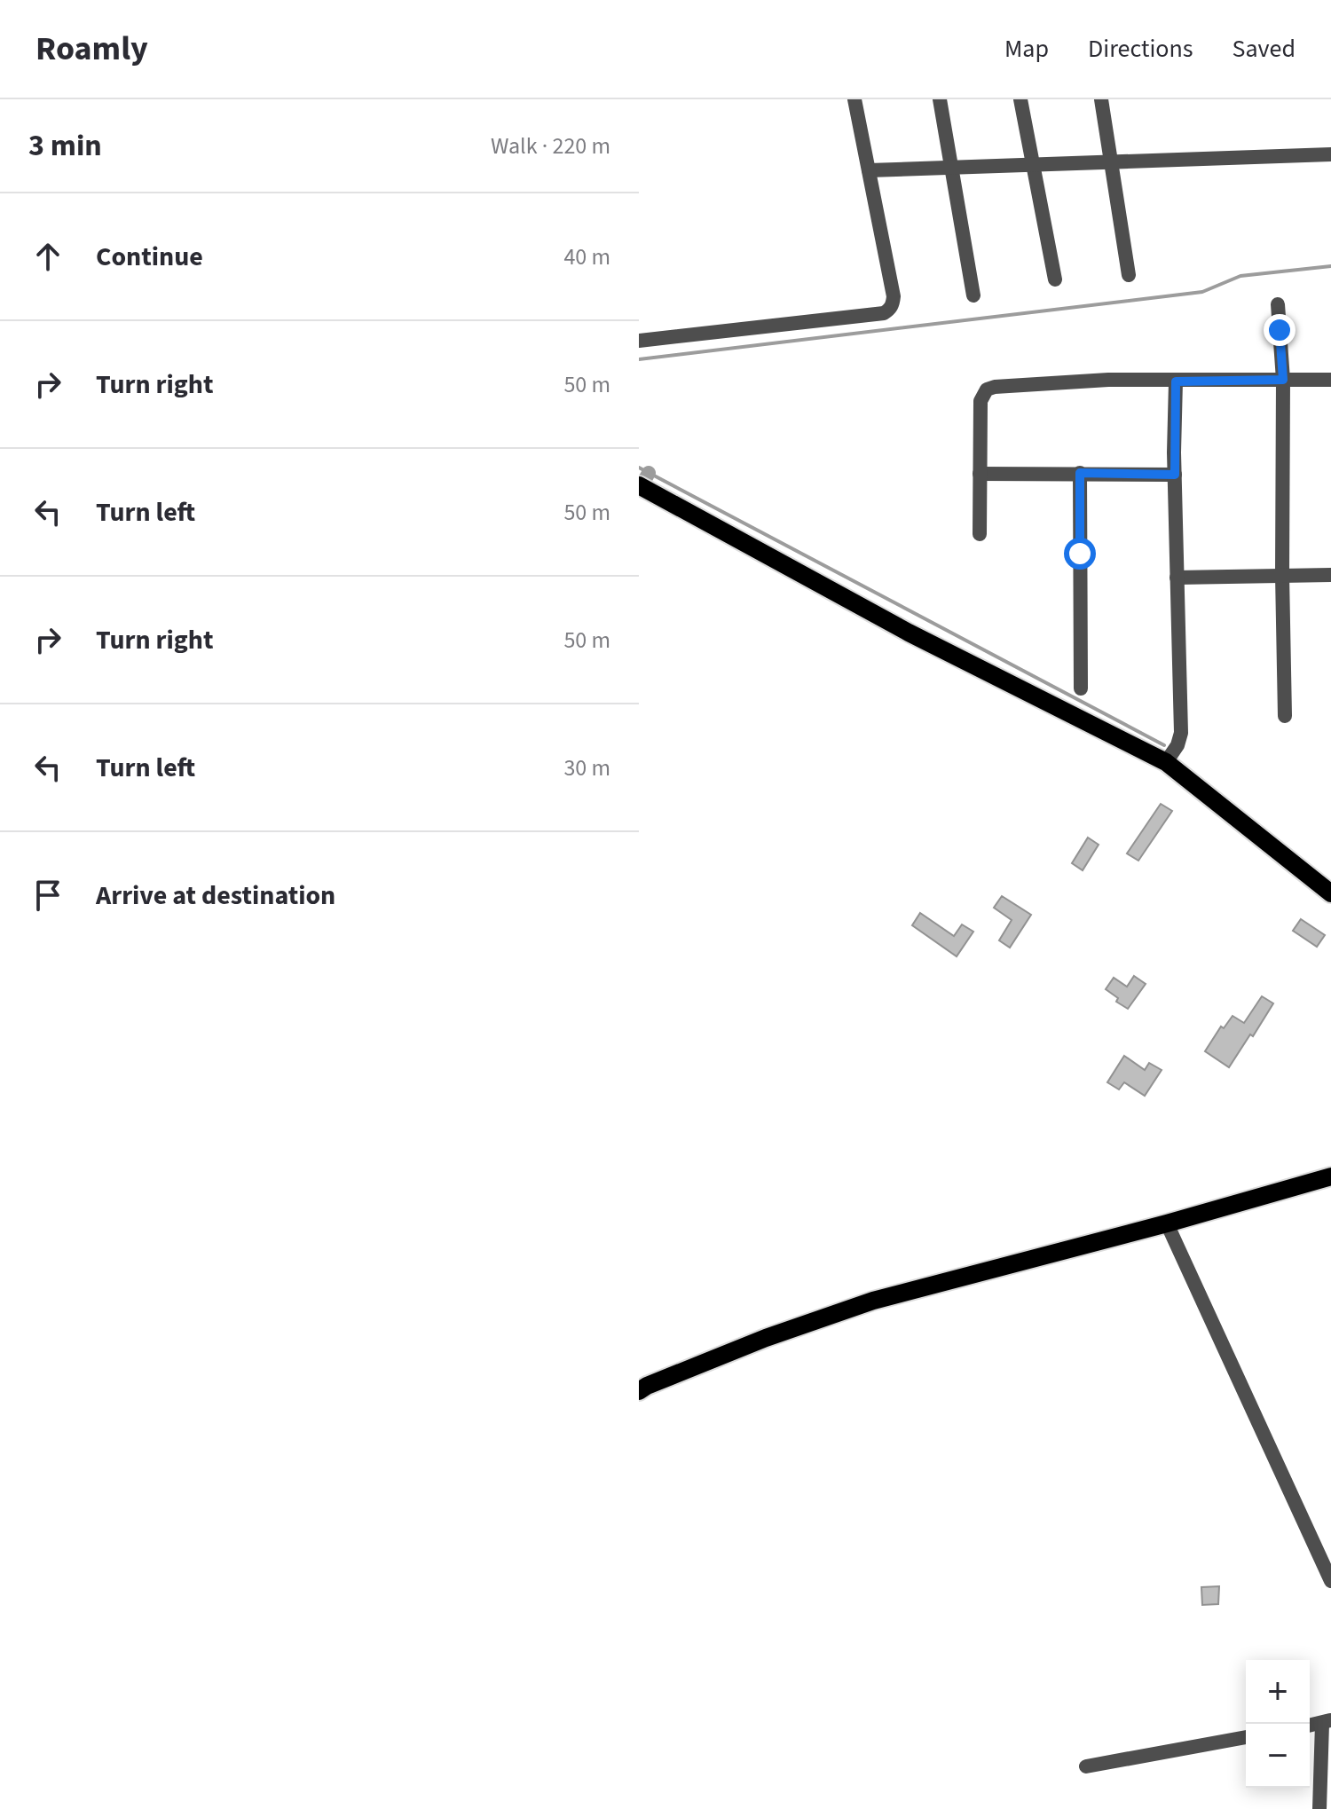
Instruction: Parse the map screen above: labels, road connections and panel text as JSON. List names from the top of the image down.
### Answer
{
  "page": {
    "header": "Roamly",
    "nav": ["Map", "Directions", "Saved"],
    "heading": ["3 min", "Walk · 220 m"],
    "list": [
      ["Continue", "40 m"],
      ["Turn right", "50 m"],
      ["Turn left", "50 m"],
      ["Turn right", "50 m"],
      ["Turn left", "30 m"],
      "Arrive at destination"
    ],
    "map_buttons": ["+", "−"]
  }
}
